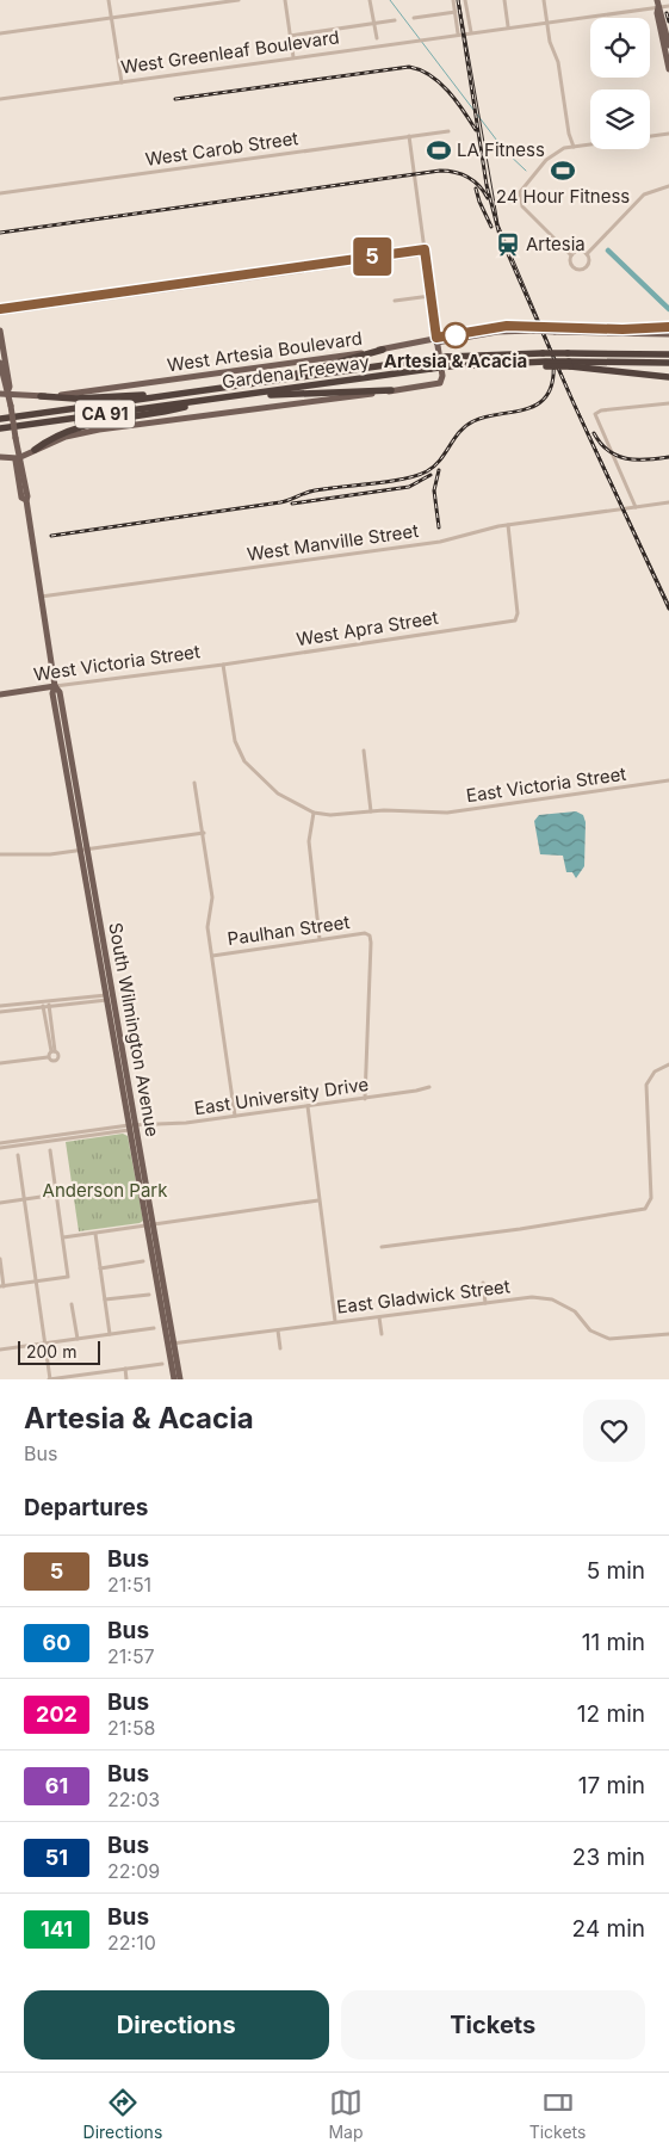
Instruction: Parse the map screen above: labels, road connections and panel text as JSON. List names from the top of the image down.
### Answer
{
  "streets": {
    "highway": ["Gardena Freeway", "CA 91"],
    "main road": ["West Artesia Boulevard", "West Victoria Street", "South Wilmington Avenue"],
    "street": [
      "West Greenleaf Boulevard",
      "West Carob Street",
      "West Manville Street",
      "West Apra Street",
      "East Victoria Street",
      "Paulhan Street",
      "East University Drive",
      "East Gladwick Street"
    ]
  },
  "crossings": [
    ["West Artesia Boulevard", "South Wilmington Avenue"],
    ["West Manville Street", "West Apra Street"],
    ["West Manville Street", "South Wilmington Avenue"],
    ["West Apra Street", "West Victoria Street"],
    ["West Victoria Street", "East Victoria Street"],
    ["West Victoria Street", "South Wilmington Avenue"],
    ["Paulhan Street", "East University Drive"],
    ["South Wilmington Avenue", "East University Drive"],
    ["South Wilmington Avenue", "East Gladwick Street"]
  ],
  "parks": ["Anderson Park"],
  "places": {
    "sports": ["LA Fitness", "24 Hour Fitness"],
    "station": ["Artesia"],
    "other": ["Artesia & Acacia"]
  },
  "lines": ["bus line 5"],
  "scale_bar": "200 m",
  "page": {
    "on_map": "5",
    "scale": "200 m",
    "heading": [
      ["Artesia & Acacia", "Bus"],
      "Departures"
    ],
    "list": [
      {
        "mark": "5",
        "name": "Bus",
        "note": "21:51",
        "value": "5 min"
      },
      {
        "mark": "60",
        "name": "Bus",
        "note": "21:57",
        "value": "11 min"
      },
      {
        "mark": "202",
        "name": "Bus",
        "note": "21:58",
        "value": "12 min"
      },
      {
        "mark": "61",
        "name": "Bus",
        "note": "22:03",
        "value": "17 min"
      },
      {
        "mark": "51",
        "name": "Bus",
        "note": "22:09",
        "value": "23 min"
      },
      {
        "mark": "141",
        "name": "Bus",
        "note": "22:10",
        "value": "24 min"
      }
    ],
    "buttons": ["Directions", "Tickets"],
    "tabs": ["Directions", "Map", "Tickets"]
  }
}
